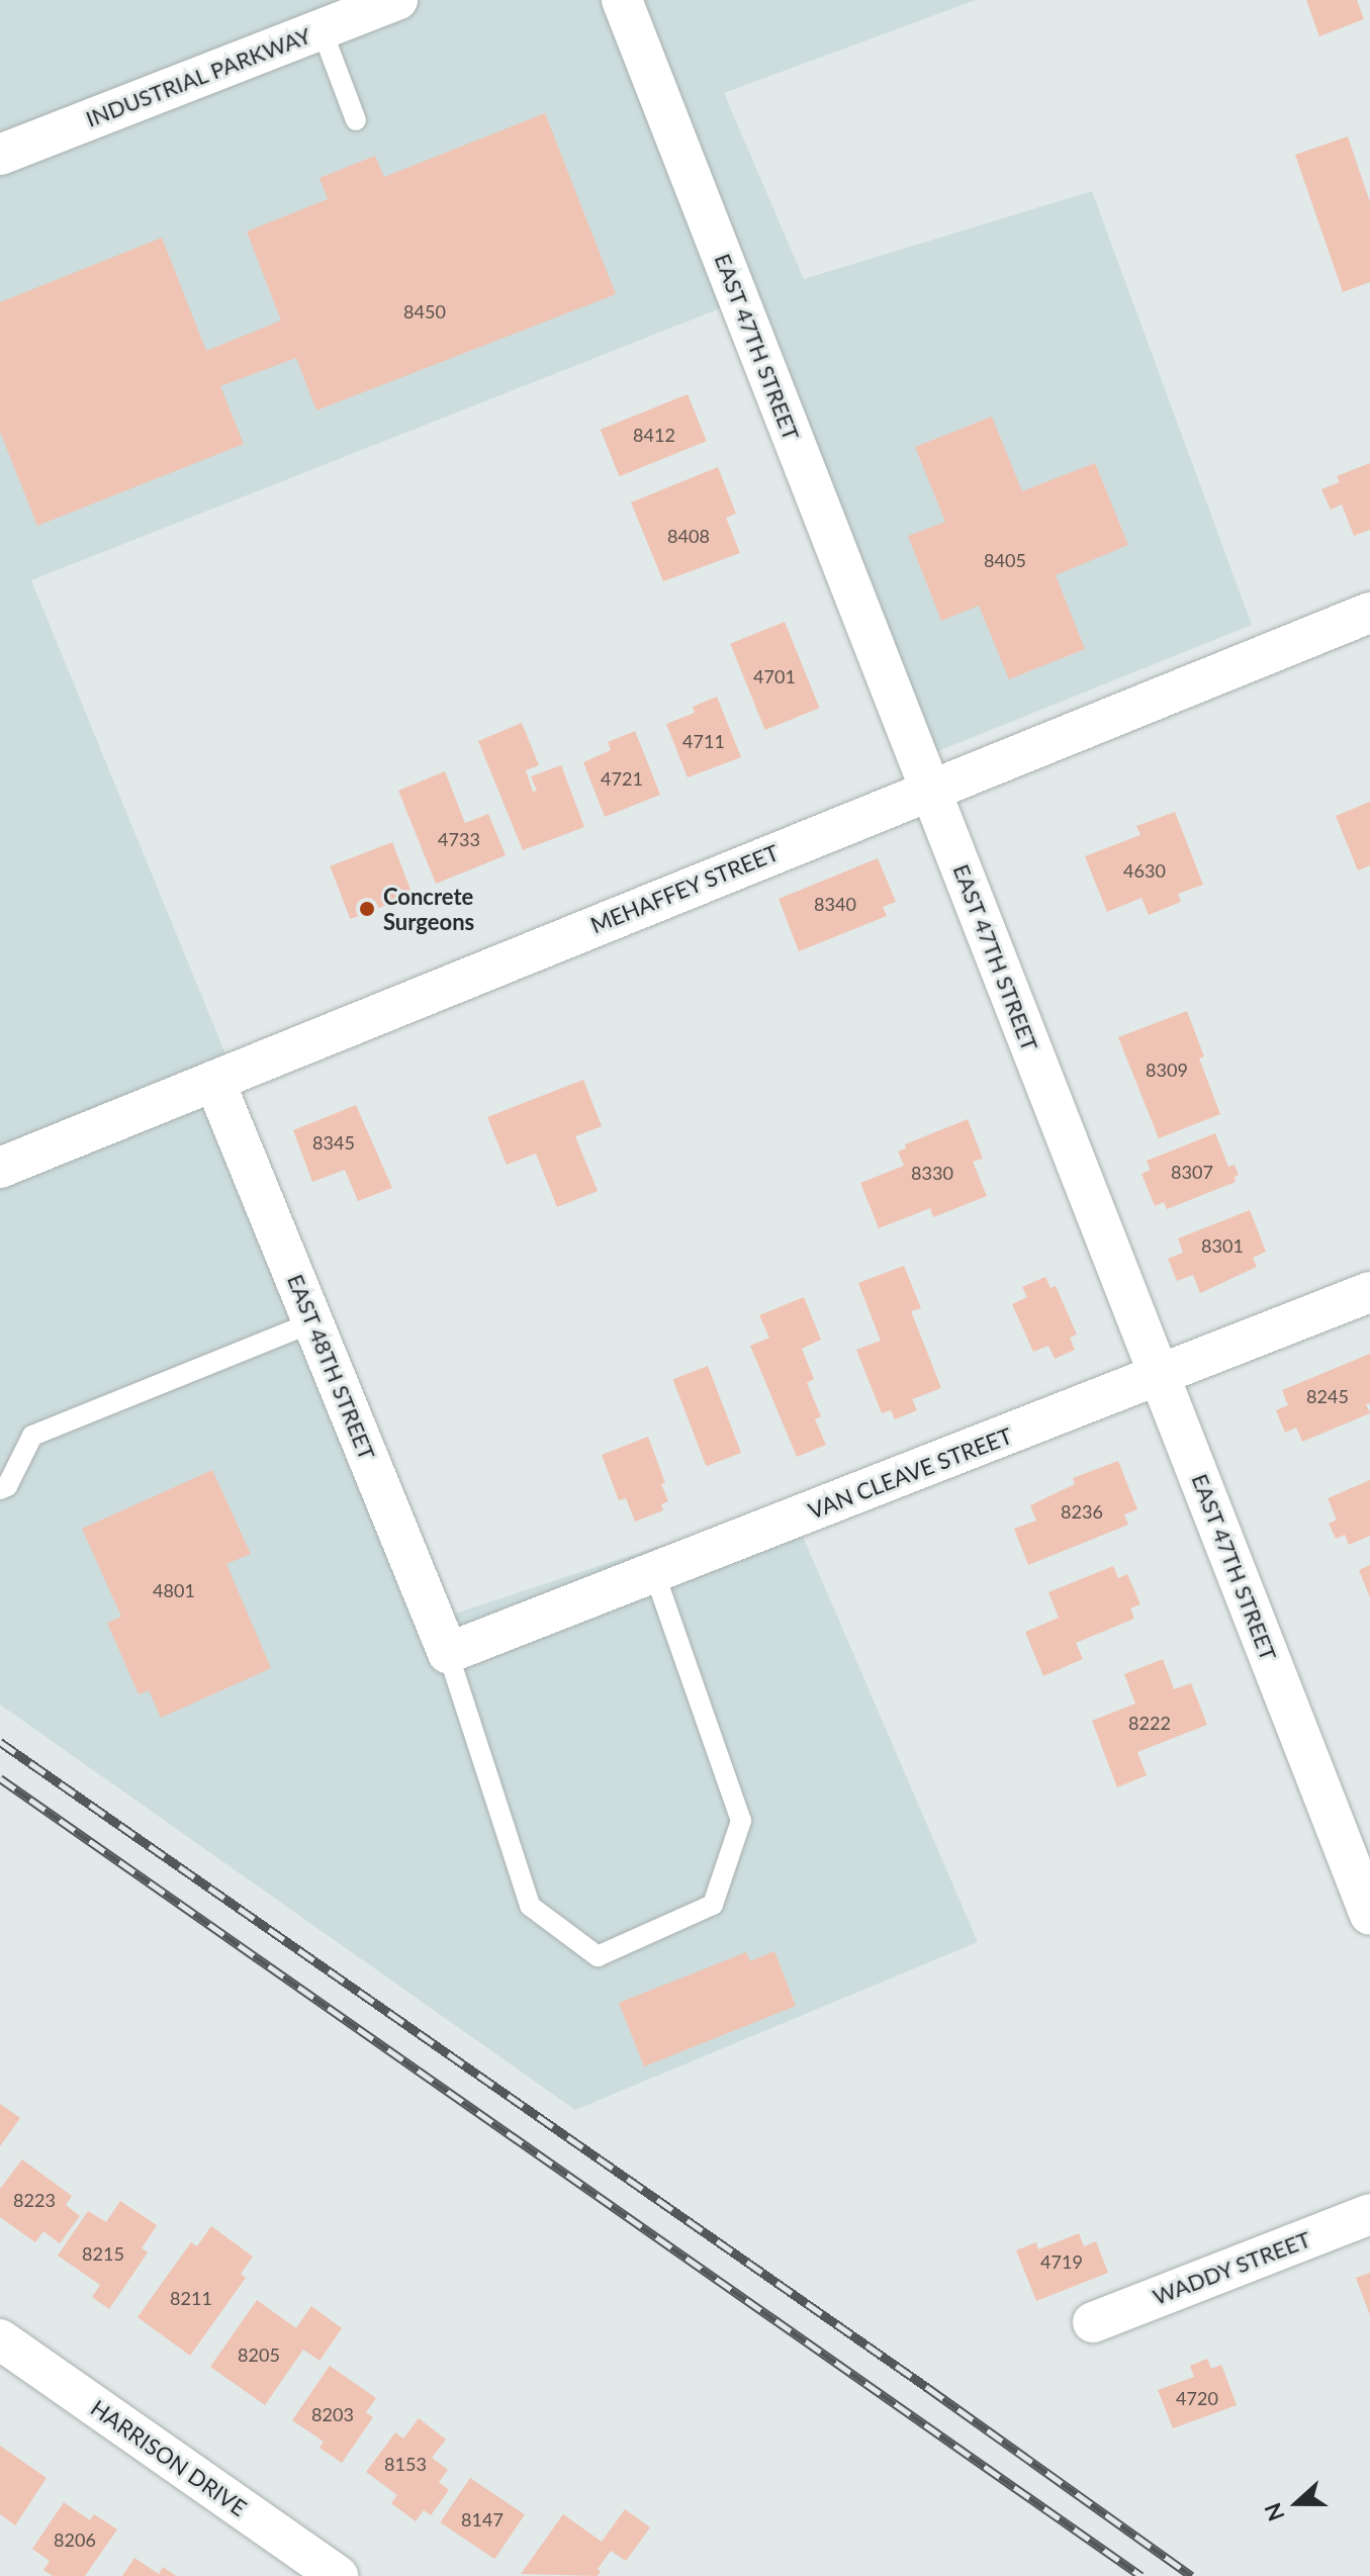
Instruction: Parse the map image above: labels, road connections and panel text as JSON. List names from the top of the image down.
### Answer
{
  "streets": {
    "street": [
      "INDUSTRIAL PARKWAY",
      "EAST 47TH STREET",
      "MEHAFFEY STREET",
      "EAST 48TH STREET",
      "VAN CLEAVE STREET",
      "WADDY STREET",
      "HARRISON DRIVE"
    ]
  },
  "crossings": [
    ["EAST 47TH STREET", "MEHAFFEY STREET"],
    ["EAST 47TH STREET", "VAN CLEAVE STREET"],
    ["MEHAFFEY STREET", "EAST 48TH STREET"],
    ["EAST 48TH STREET", "VAN CLEAVE STREET"]
  ],
  "places": ["Concrete Surgeons"],
  "house_numbers": [
    "8450",
    "8412",
    "8408",
    "8405",
    "4701",
    "4711",
    "4721",
    "4733",
    "4630",
    "8340",
    "8309",
    "8345",
    "8307",
    "8330",
    "8301",
    "8245",
    "8236",
    "4801",
    "8222",
    "8223",
    "8215",
    "4719",
    "8211",
    "8205",
    "4720",
    "8203",
    "8153",
    "8147",
    "8206"
  ],
  "north": "left"
}
